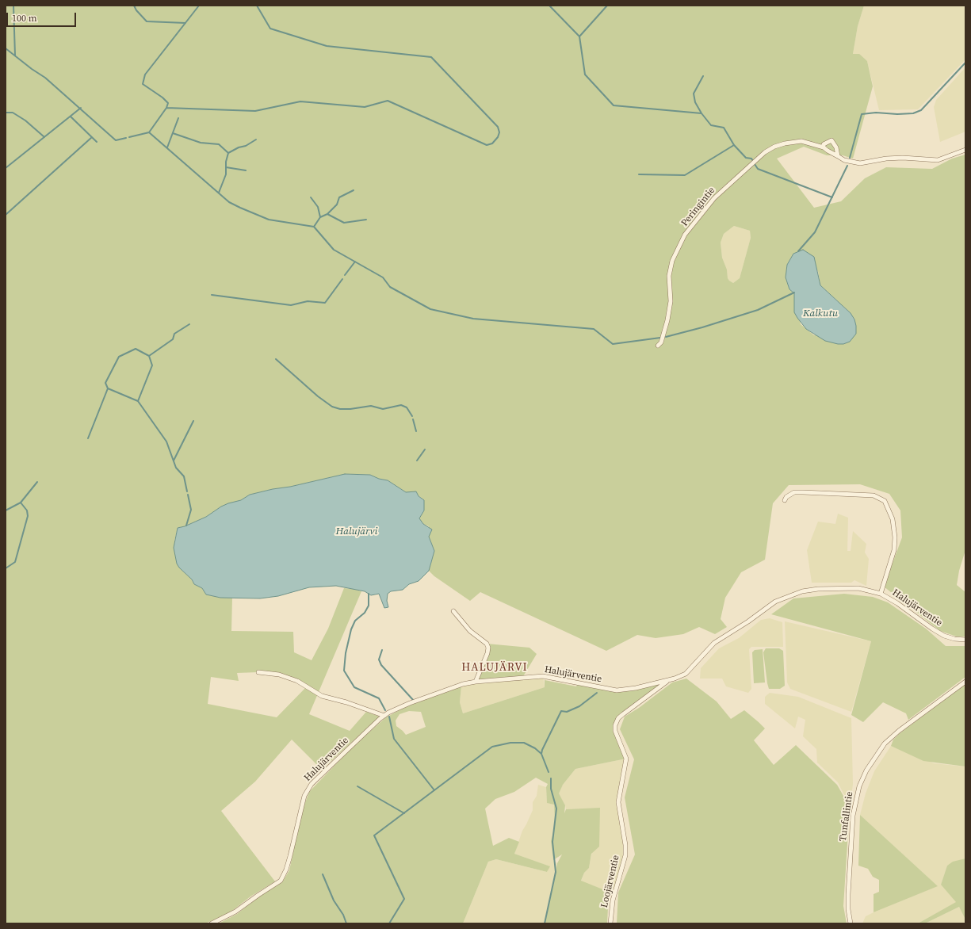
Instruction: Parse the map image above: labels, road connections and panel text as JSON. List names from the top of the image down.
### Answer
{
  "streets": {
    "street": [
      "Peringintie",
      "Halujärventie",
      "Tunfallintie",
      "Loojärventie"
    ]
  },
  "crossings": [
    ["Halujärventie", "Loojärventie"]
  ],
  "districts": ["HALUJÄRVI"],
  "water": ["Kalkutu", "Halujärvi"],
  "scale_bar": "100 m"
}
